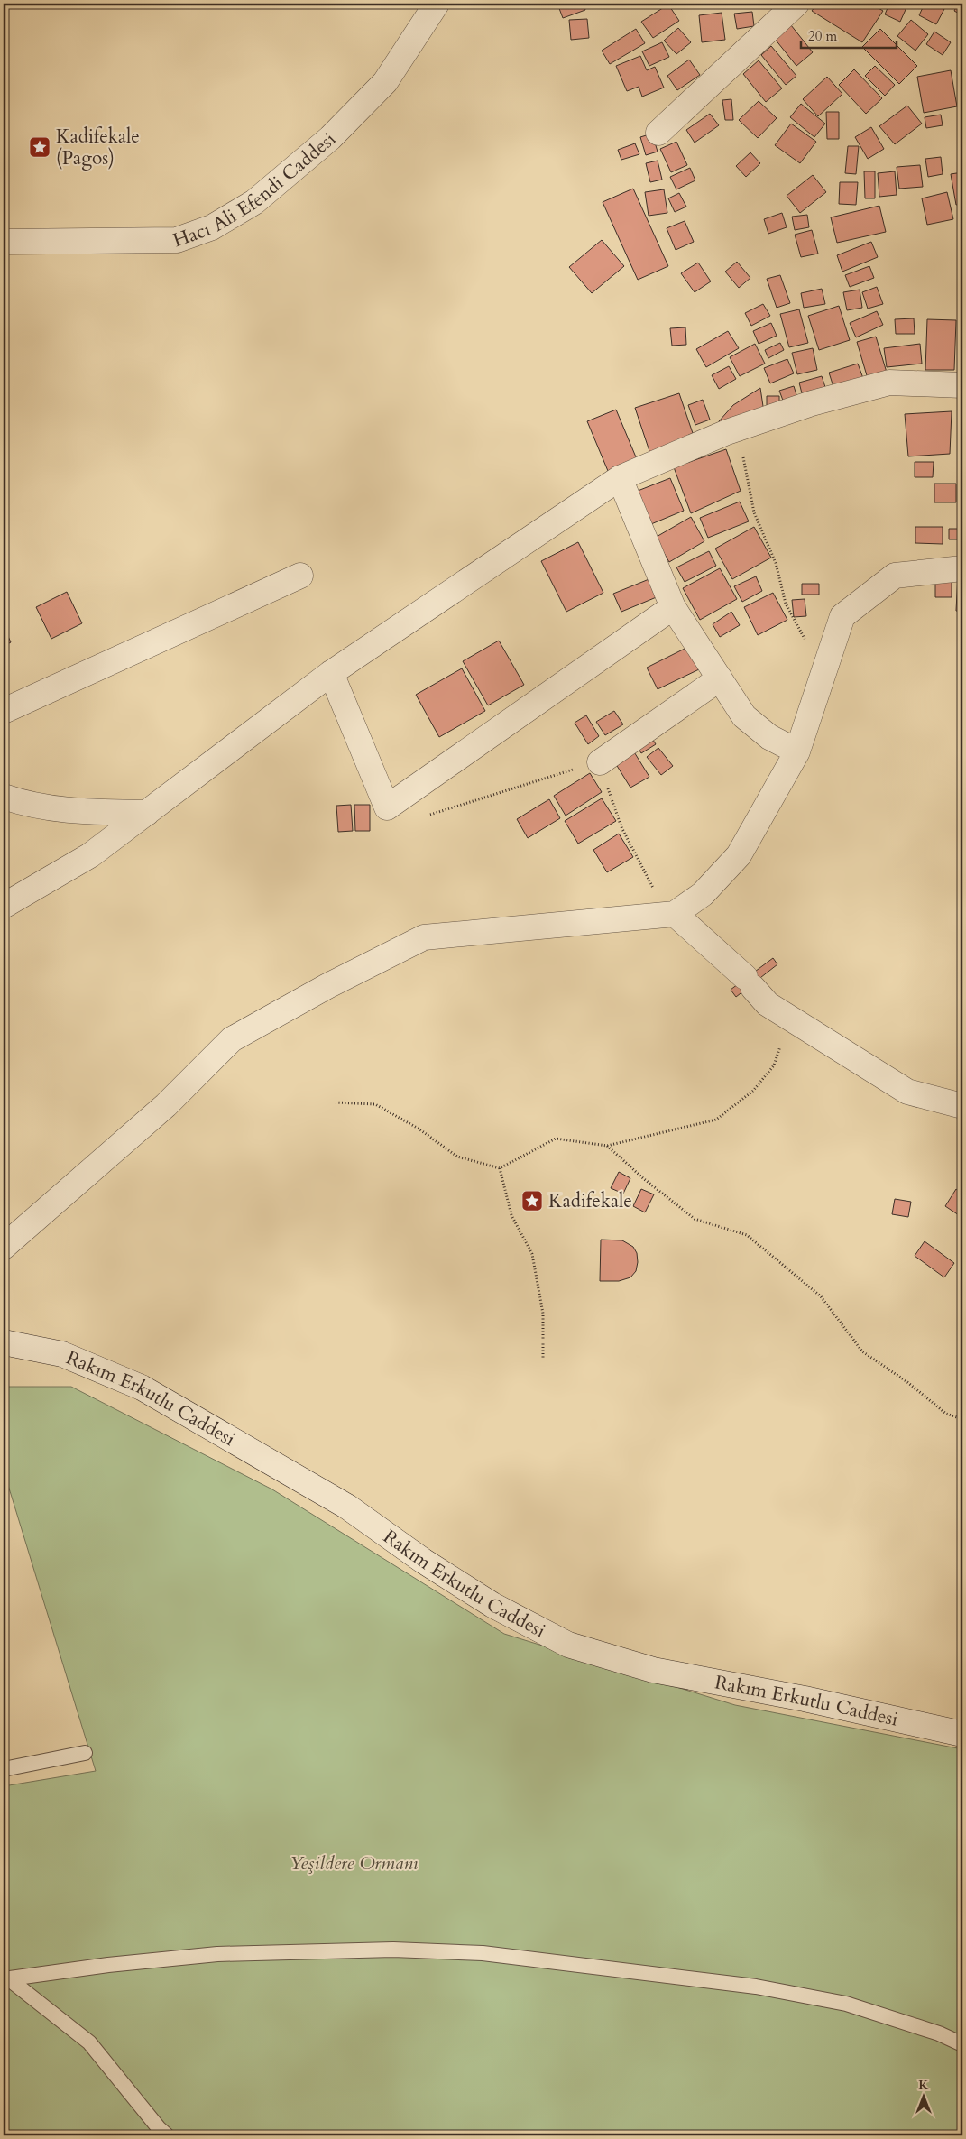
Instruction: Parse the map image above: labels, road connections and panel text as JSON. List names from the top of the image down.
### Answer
{
  "streets": {
    "street": ["Hacı Ali Efendi Caddesi", "Rakım Erkutlu Caddesi"]
  },
  "parks": ["Yeşildere Ormanı"],
  "places": {
    "place": ["Kadifekale (Pagos)", "Kadifekale"]
  },
  "scale_bar": "20 m",
  "north": "top"
}
